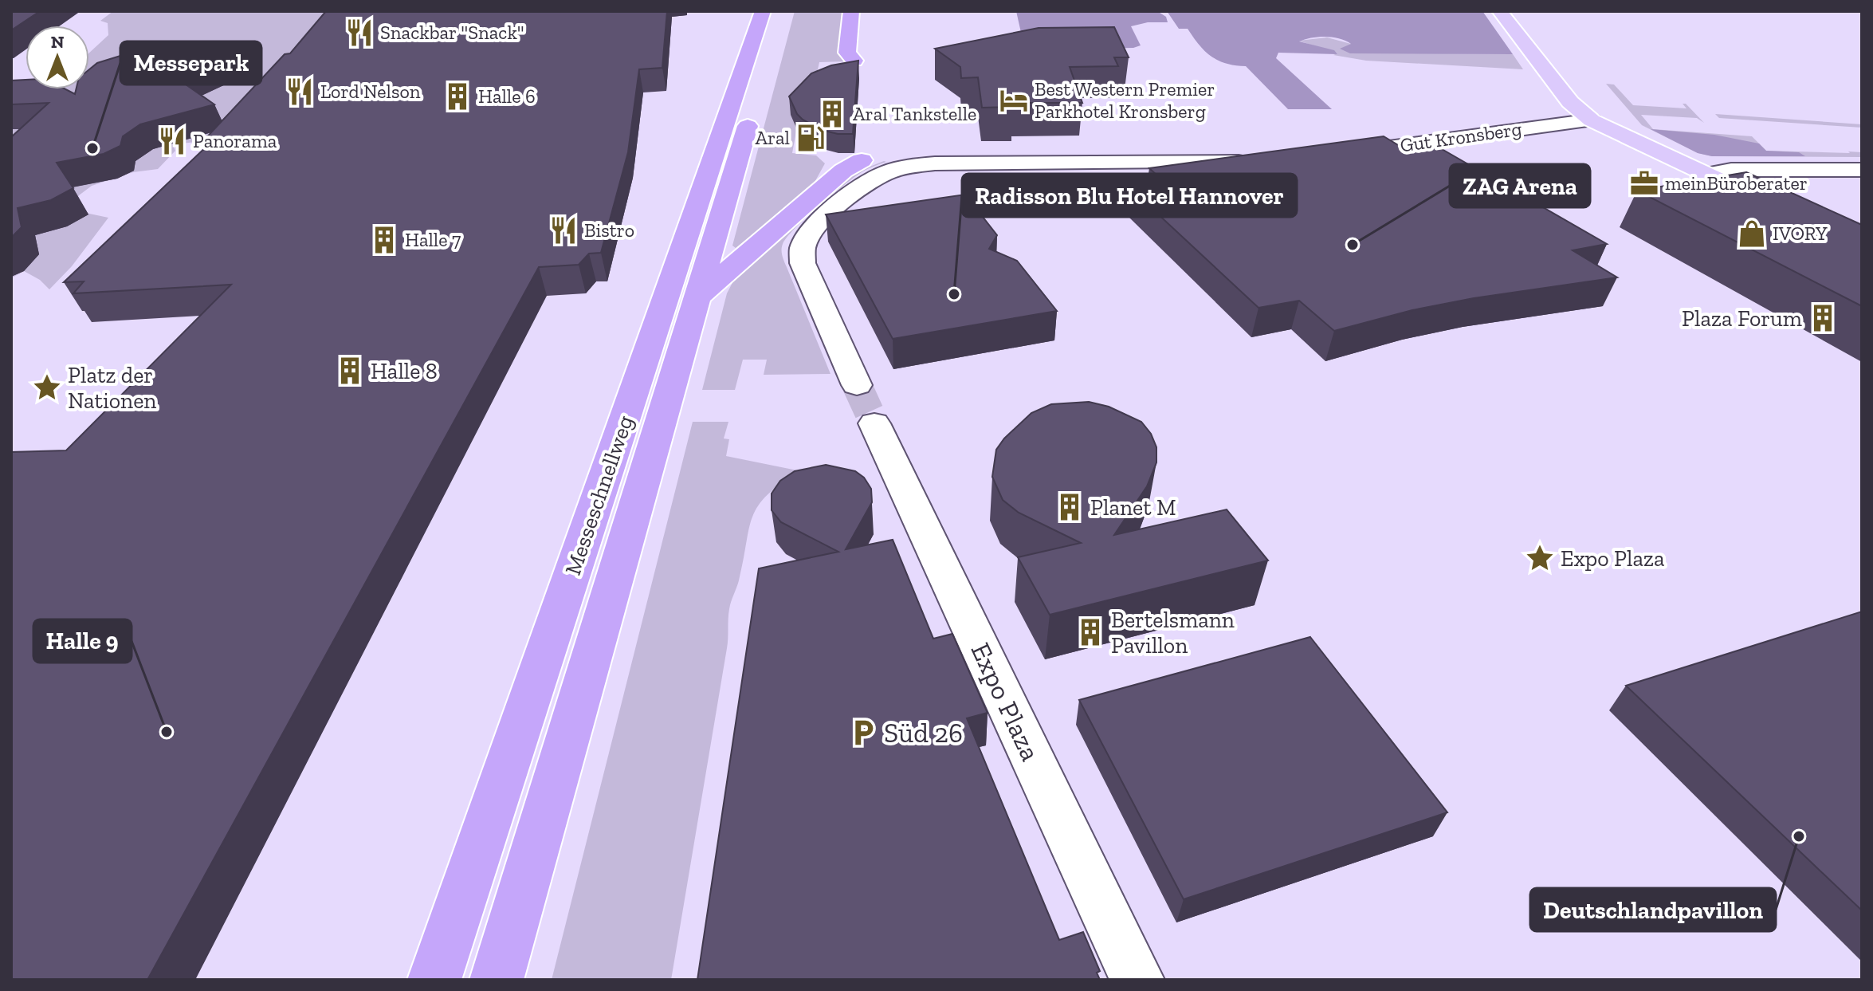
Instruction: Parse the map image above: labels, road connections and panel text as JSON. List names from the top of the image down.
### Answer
{
  "streets": {
    "highway": ["Messeschnellweg"],
    "street": ["Gut Kronsberg", "Expo Plaza"]
  },
  "places": {
    "restaurant": [
      "Snackbar \"Snack\"",
      "Lord Nelson",
      "Panorama",
      "Bistro"
    ],
    "building": [
      "Halle 6",
      "Aral Tankstelle",
      "Halle 7",
      "Plaza Forum",
      "Halle 8",
      "Planet M",
      "Bertelsmann Pavillon"
    ],
    "hotel": ["Best Western Premier Parkhotel Kronsberg"],
    "fuel station": ["Aral"],
    "other": [
      "Messepark",
      "ZAG Arena",
      "Radisson Blu Hotel Hannover",
      "Halle 9",
      "Deutschlandpavillon"
    ],
    "office": ["meinBüroberater"],
    "shop": ["IVORY"],
    "place": ["Platz der Nationen", "Expo Plaza"],
    "parking": ["Süd 26"]
  },
  "north": "top"
}
